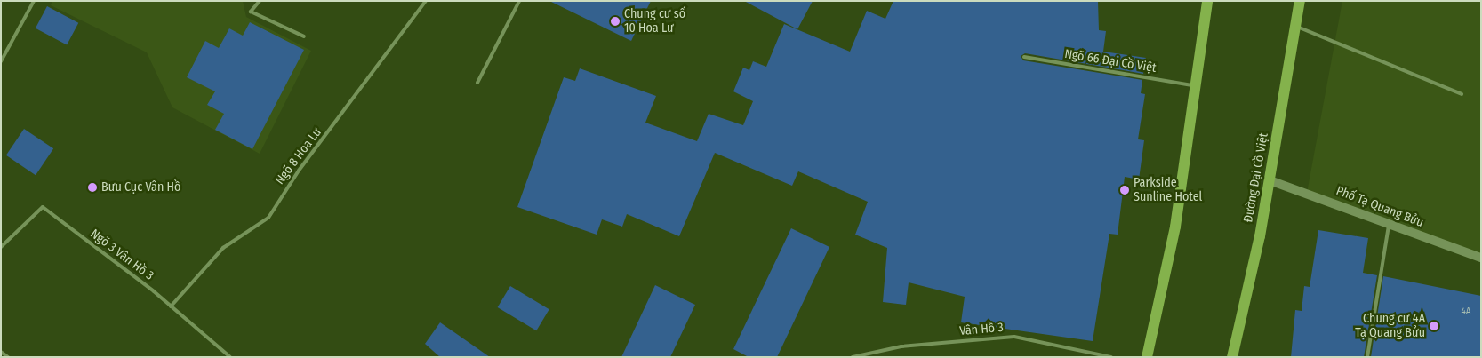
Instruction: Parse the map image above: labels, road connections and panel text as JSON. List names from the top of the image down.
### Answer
{
  "streets": {
    "main road": ["Đường Đại Cồ Việt"],
    "street": ["Phố Tạ Quang Bửu"],
    "lane": [
      "Ngõ 66 Đại Cồ Việt",
      "Ngõ 8 Hoa Lư",
      "Ngõ 3 Vân Hồ 3",
      "Vân Hồ 3"
    ]
  },
  "crossings": [
    ["Ngõ 8 Hoa Lư", "Ngõ 3 Vân Hồ 3"],
    ["Đường Đại Cồ Việt", "Phố Tạ Quang Bửu"]
  ],
  "places": [
    "Chung cư số 10 Hoa Lư",
    "Bưu Cục Vân Hồ",
    "Parkside Sunline Hotel",
    "Chung cư 4A Tạ Quang Bửu"
  ],
  "house_numbers": ["4A"]
}
